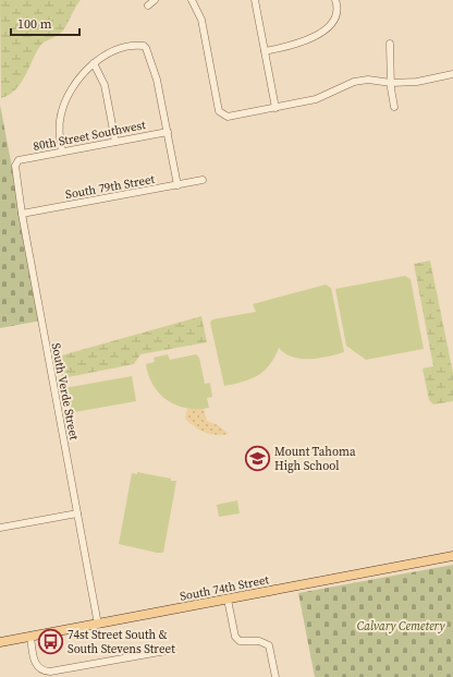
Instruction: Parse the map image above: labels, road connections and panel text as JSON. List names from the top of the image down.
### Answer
{
  "streets": {
    "main road": ["South 74th Street"],
    "street": ["80th Street Southwest", "South 79th Street", "South Verde Street"]
  },
  "crossings": [
    ["80th Street Southwest", "South Verde Street"],
    ["South 79th Street", "South Verde Street"],
    ["South Verde Street", "South 74th Street"]
  ],
  "parks": ["Calvary Cemetery"],
  "places": {
    "school or university": ["Mount Tahoma High School"],
    "bus stop": ["74st Street South & South Stevens Street"]
  },
  "scale_bar": "100 m"
}
